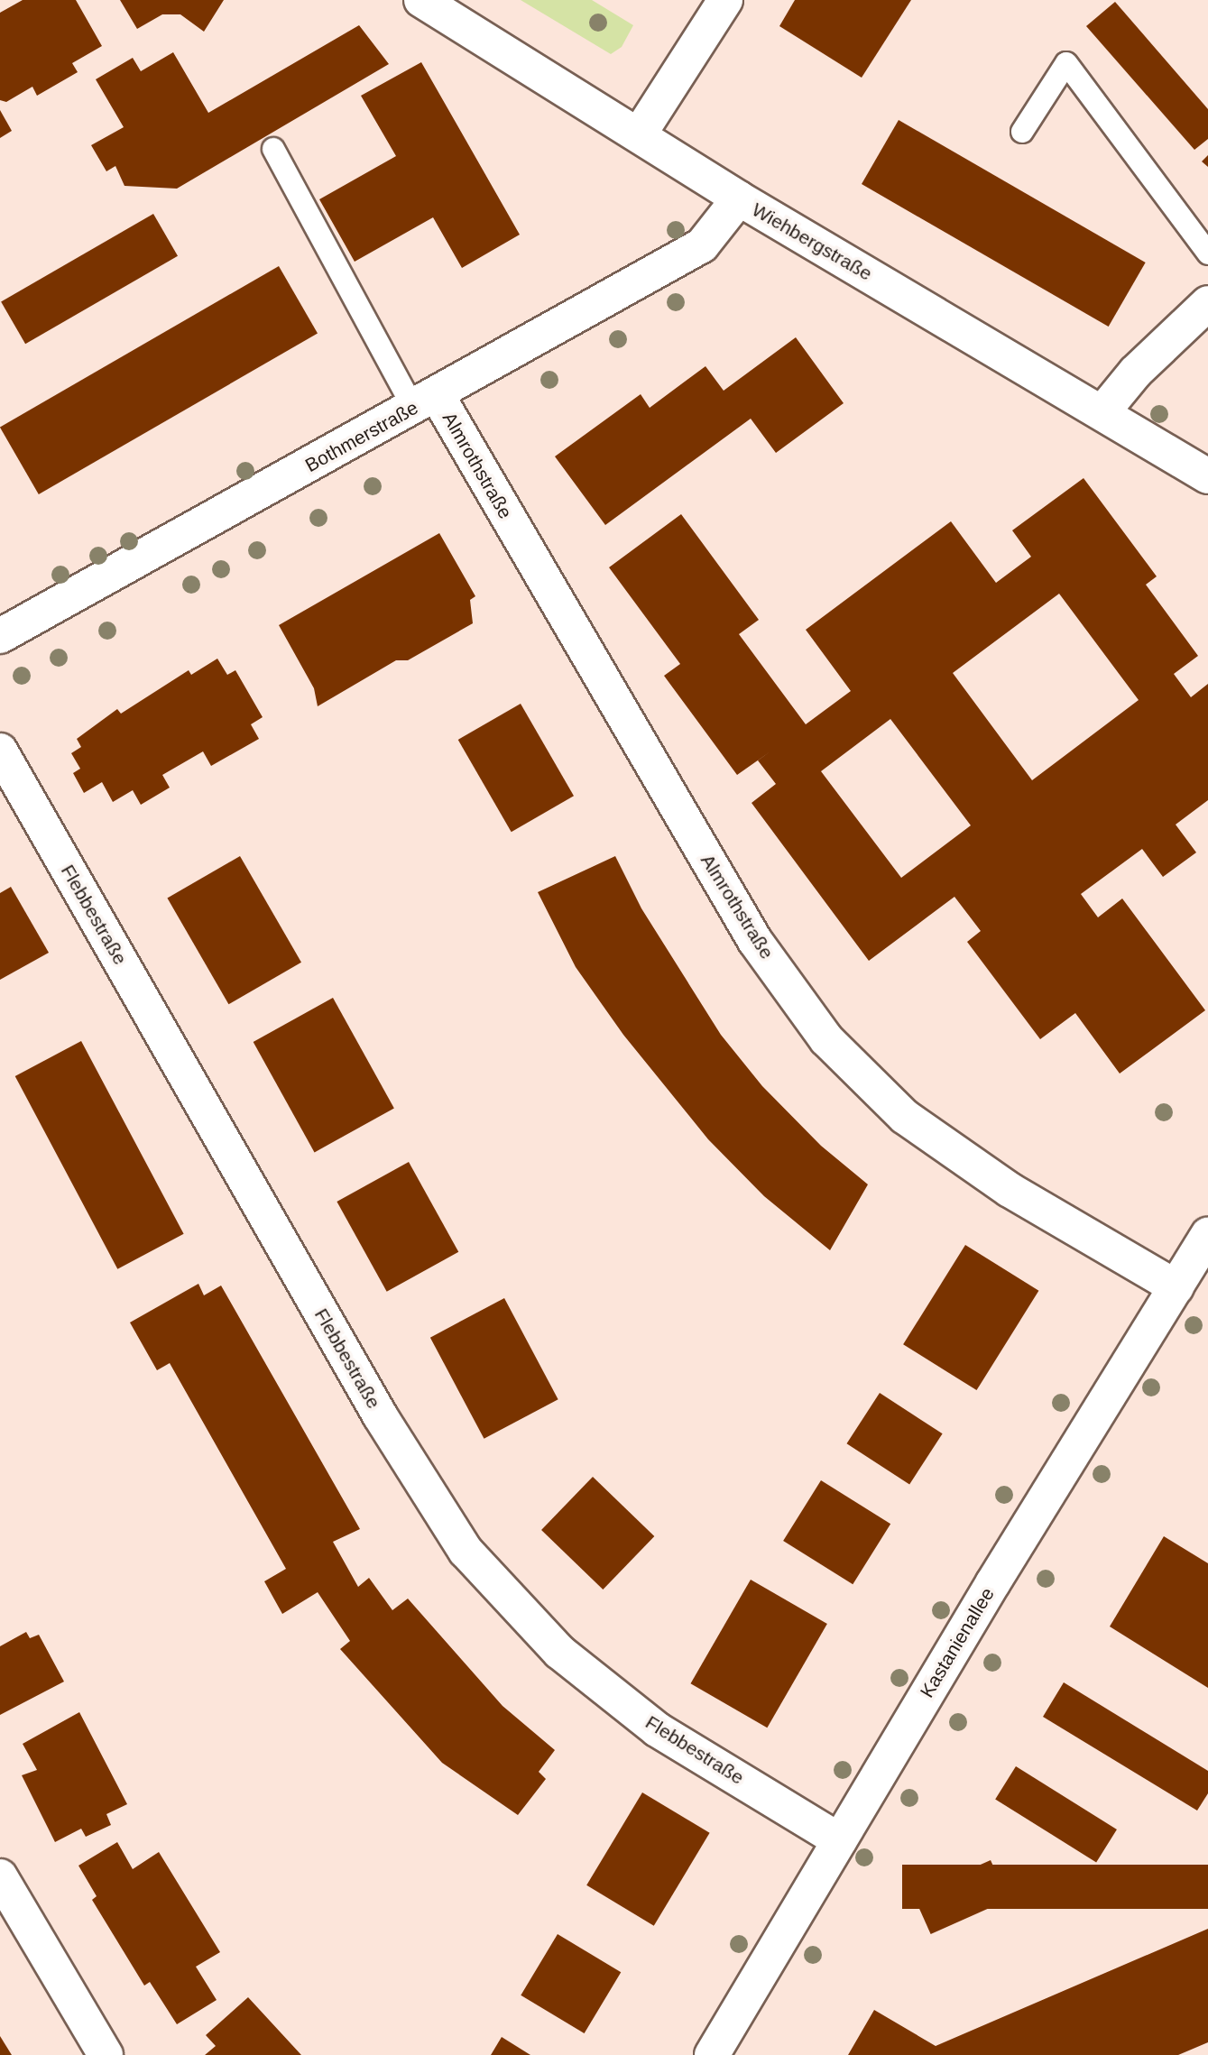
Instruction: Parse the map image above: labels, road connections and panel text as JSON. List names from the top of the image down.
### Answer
{
  "streets": {
    "street": [
      "Wiehbergstraße",
      "Bothmerstraße",
      "Almrothstraße",
      "Flebbestraße",
      "Kastanienallee"
    ]
  },
  "crossings": [
    ["Wiehbergstraße", "Bothmerstraße"],
    ["Bothmerstraße", "Almrothstraße"],
    ["Almrothstraße", "Kastanienallee"],
    ["Flebbestraße", "Kastanienallee"]
  ]
}
